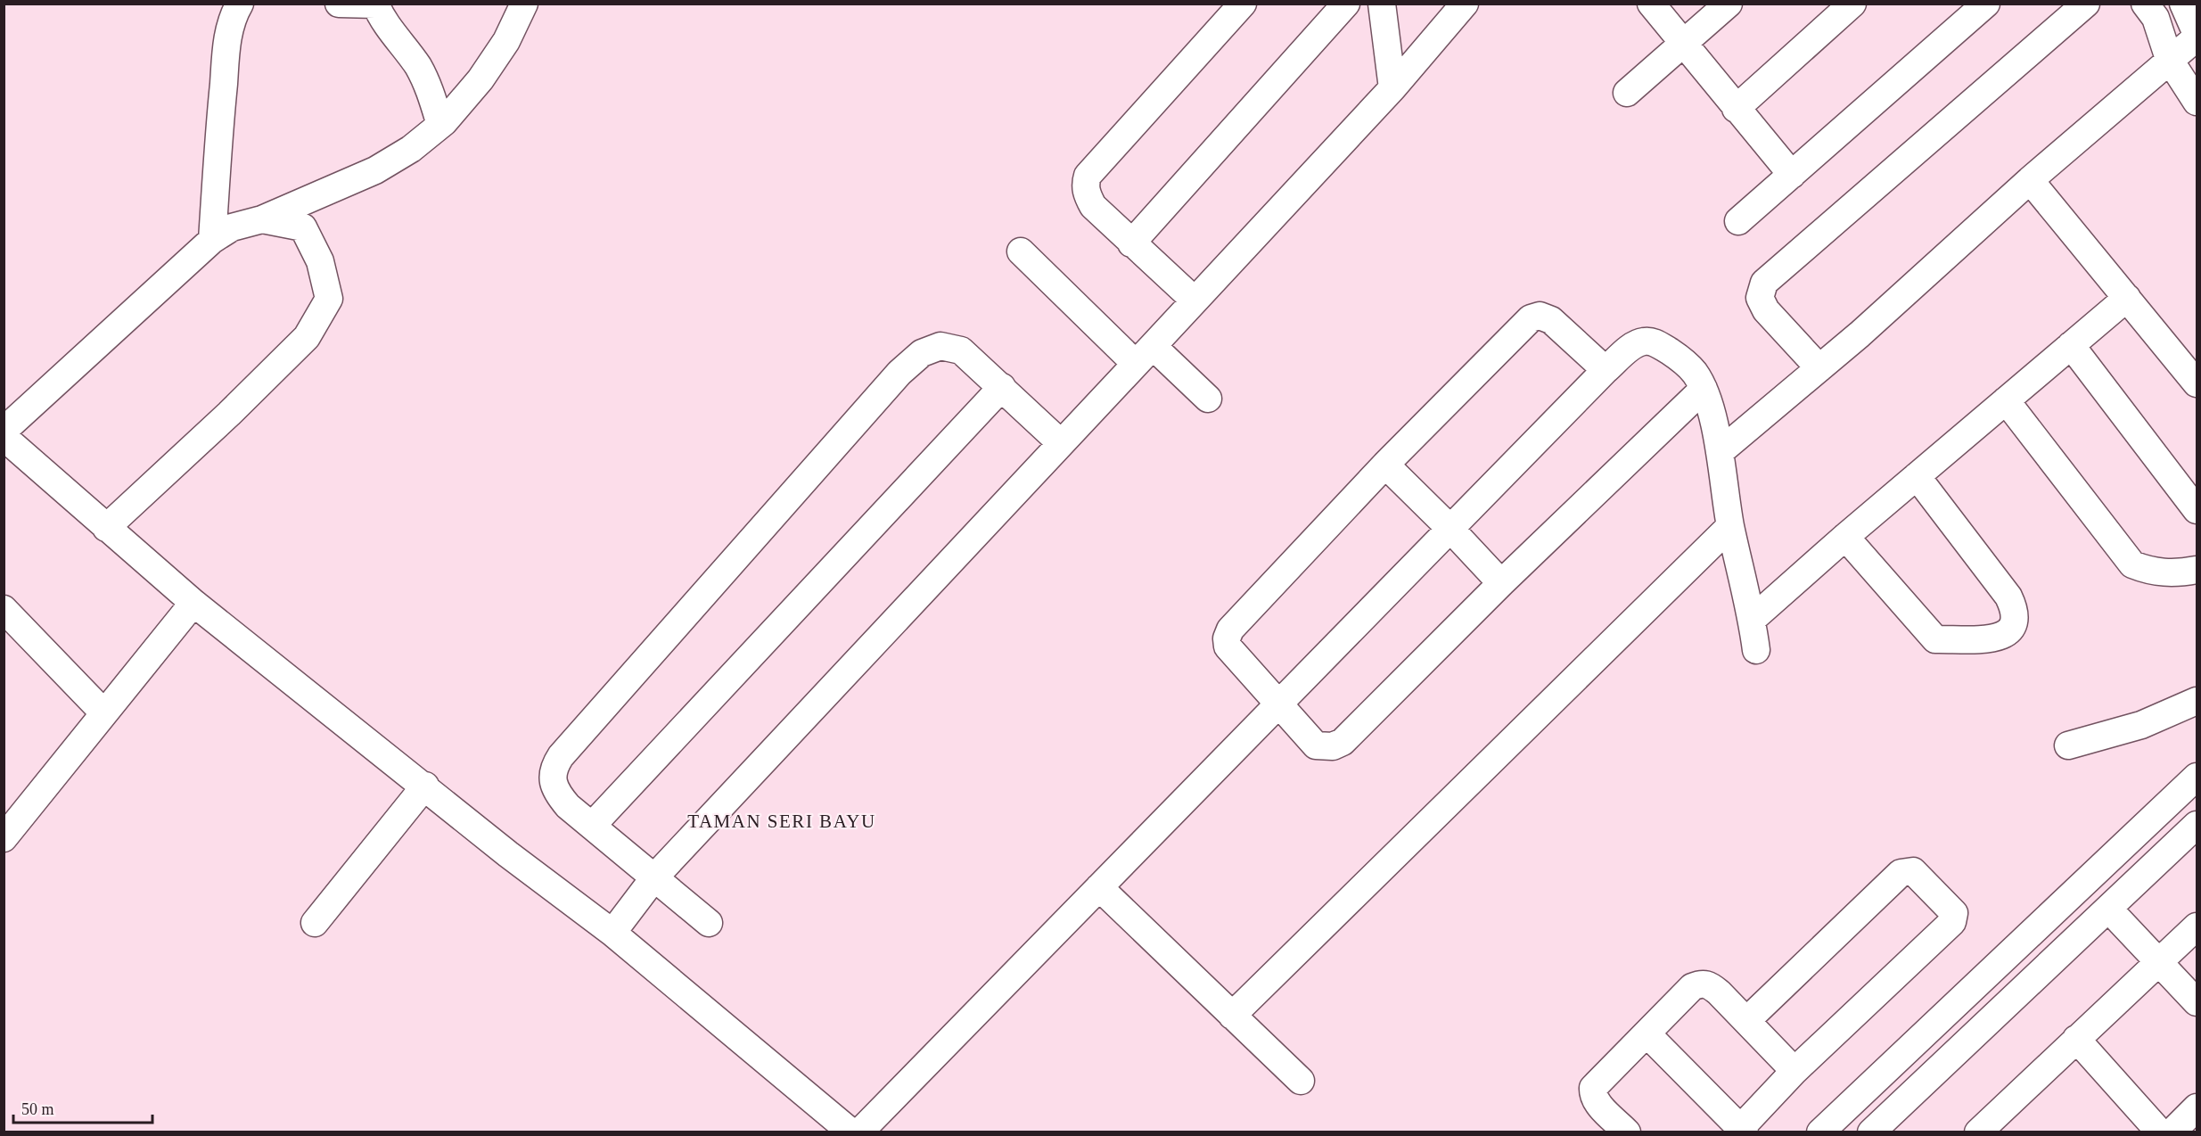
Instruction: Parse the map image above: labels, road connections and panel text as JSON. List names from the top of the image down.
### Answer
{
  "districts": ["TAMAN SERI BAYU"],
  "scale_bar": "50 m"
}
